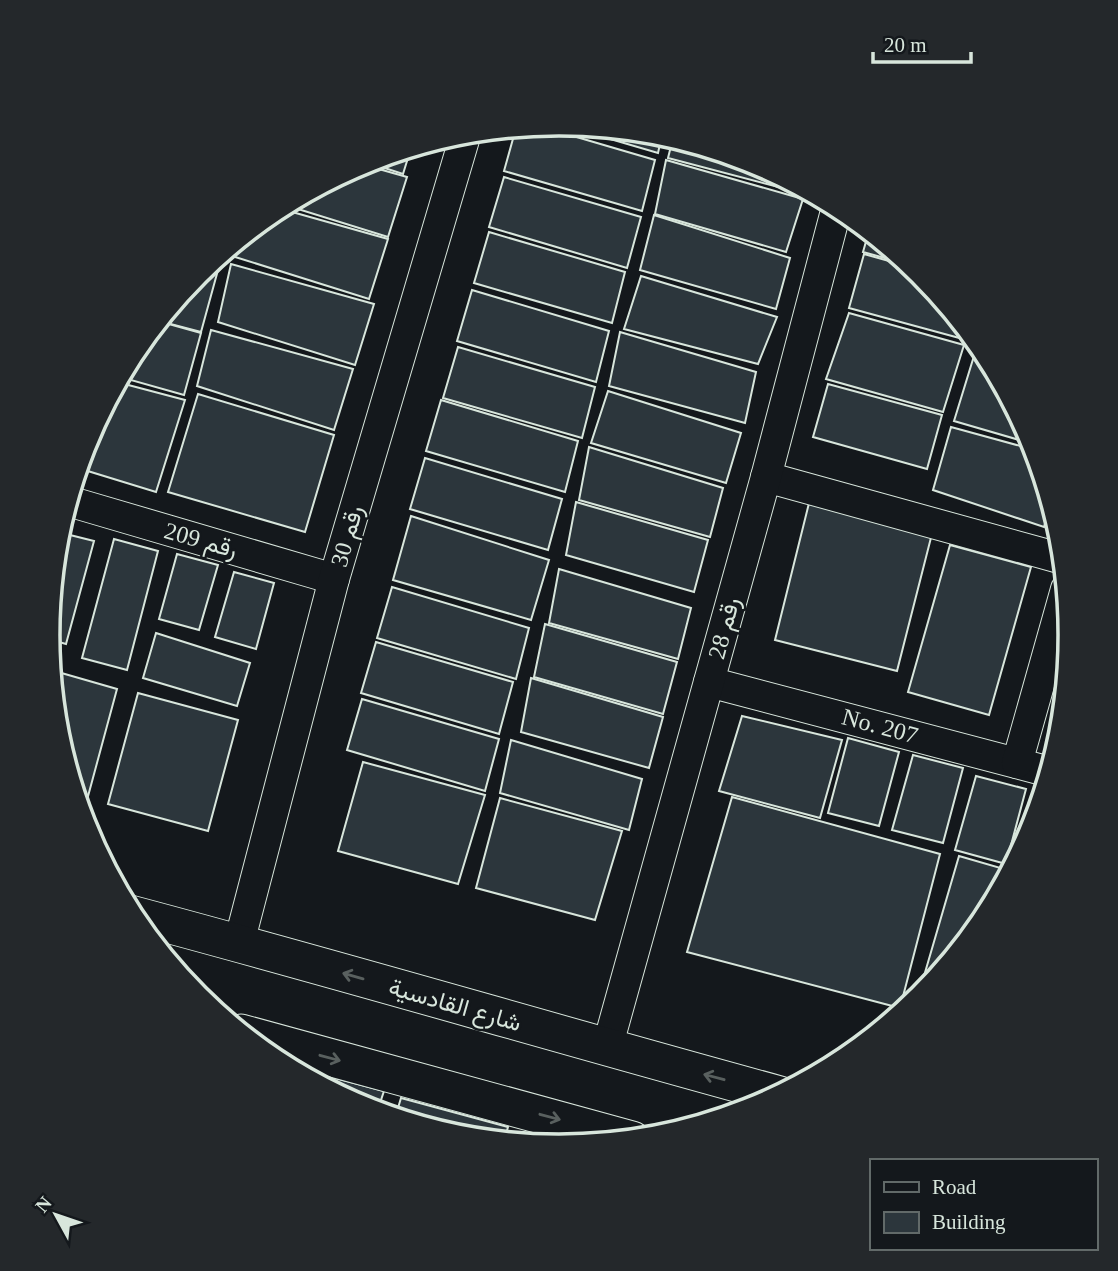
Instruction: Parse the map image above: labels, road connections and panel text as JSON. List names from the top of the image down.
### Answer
{
  "streets": {
    "street": [
      "رقم 30",
      "رقم 209",
      "رقم 28",
      "No. 207",
      "شارع القادسية"
    ]
  },
  "crossings": [
    ["رقم 30", "رقم 209"],
    ["رقم 30", "شارع القادسية"],
    ["رقم 28", "No. 207"],
    ["رقم 28", "شارع القادسية"]
  ],
  "legend": ["Road", "Building"],
  "scale_bar": "20 m",
  "north": "top left"
}
